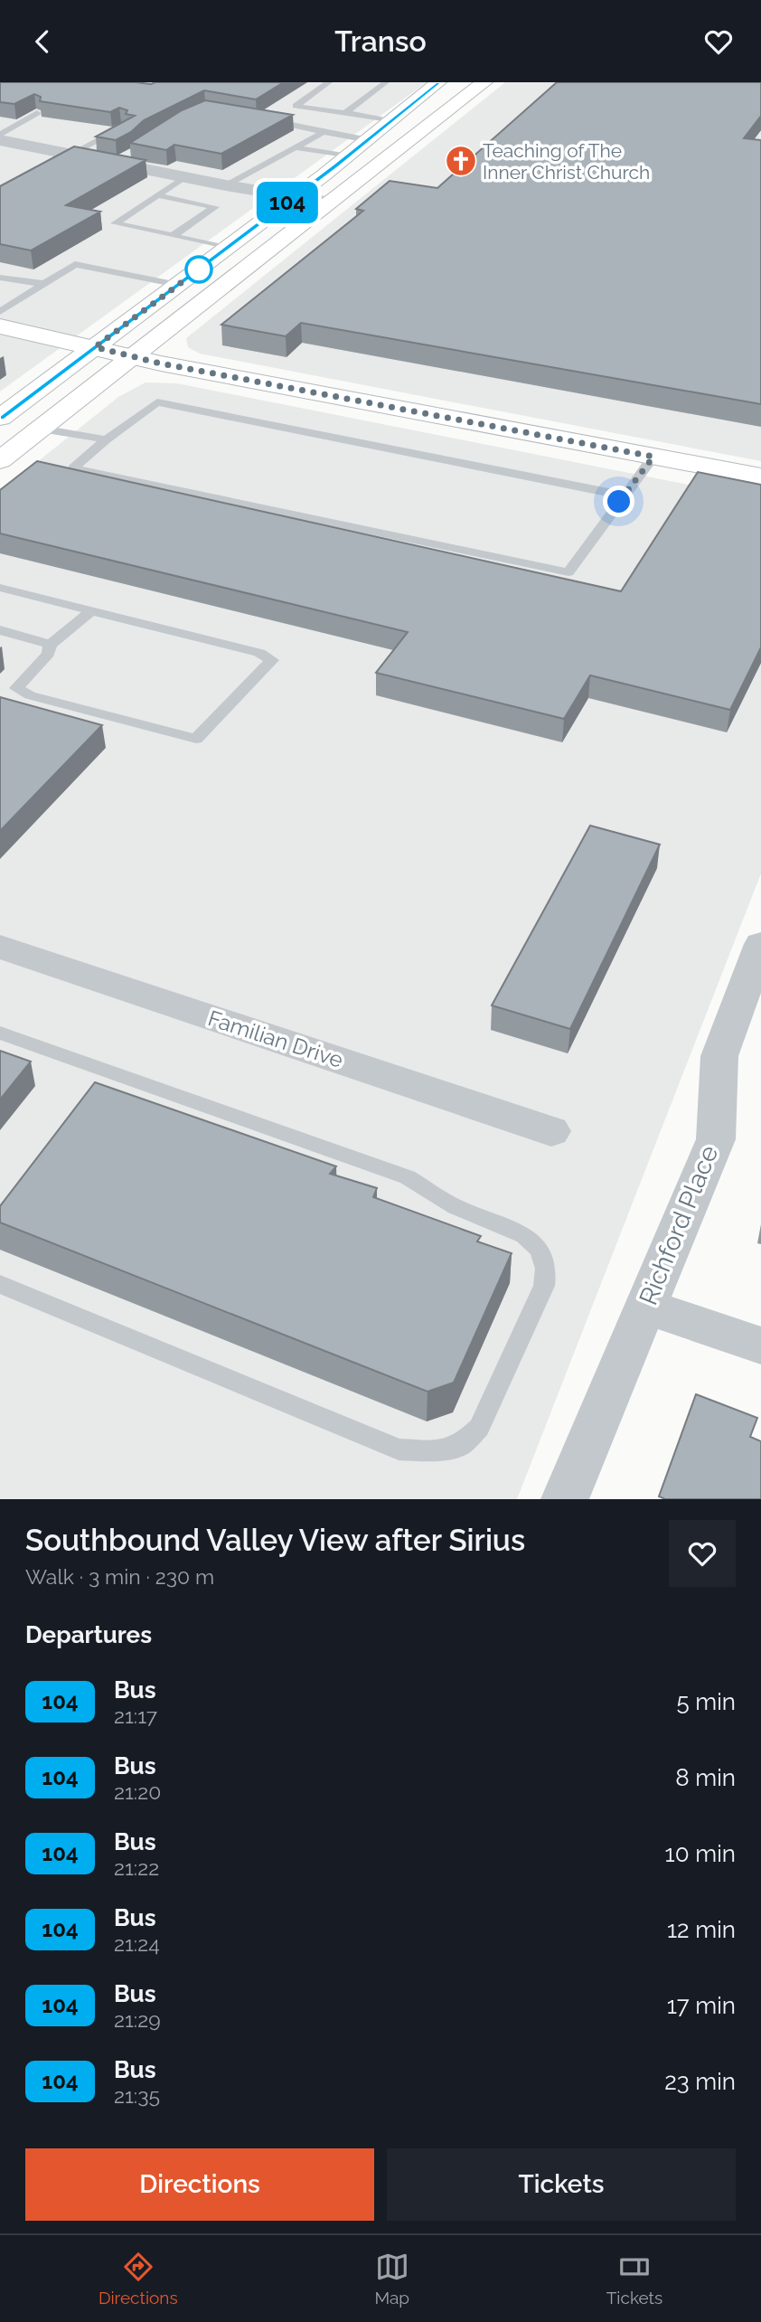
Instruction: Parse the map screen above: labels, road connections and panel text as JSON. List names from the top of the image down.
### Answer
{
  "streets": {
    "street": ["Familian Drive", "Richford Place"]
  },
  "places": {
    "church": ["Teaching of The Inner Christ Church"]
  },
  "lines": ["bus line 104"],
  "page": {
    "header": "Transo",
    "on_map": "104",
    "heading": [
      ["Southbound Valley View after Sirius", "Walk · 3 min · 230 m"],
      "Departures"
    ],
    "list": [
      {
        "mark": "104",
        "name": "Bus",
        "note": "21:17",
        "value": "5 min"
      },
      {
        "mark": "104",
        "name": "Bus",
        "note": "21:20",
        "value": "8 min"
      },
      {
        "mark": "104",
        "name": "Bus",
        "note": "21:22",
        "value": "10 min"
      },
      {
        "mark": "104",
        "name": "Bus",
        "note": "21:24",
        "value": "12 min"
      },
      {
        "mark": "104",
        "name": "Bus",
        "note": "21:29",
        "value": "17 min"
      },
      {
        "mark": "104",
        "name": "Bus",
        "note": "21:35",
        "value": "23 min"
      }
    ],
    "buttons": ["Directions", "Tickets"],
    "tabs": ["Directions", "Map", "Tickets"]
  }
}
